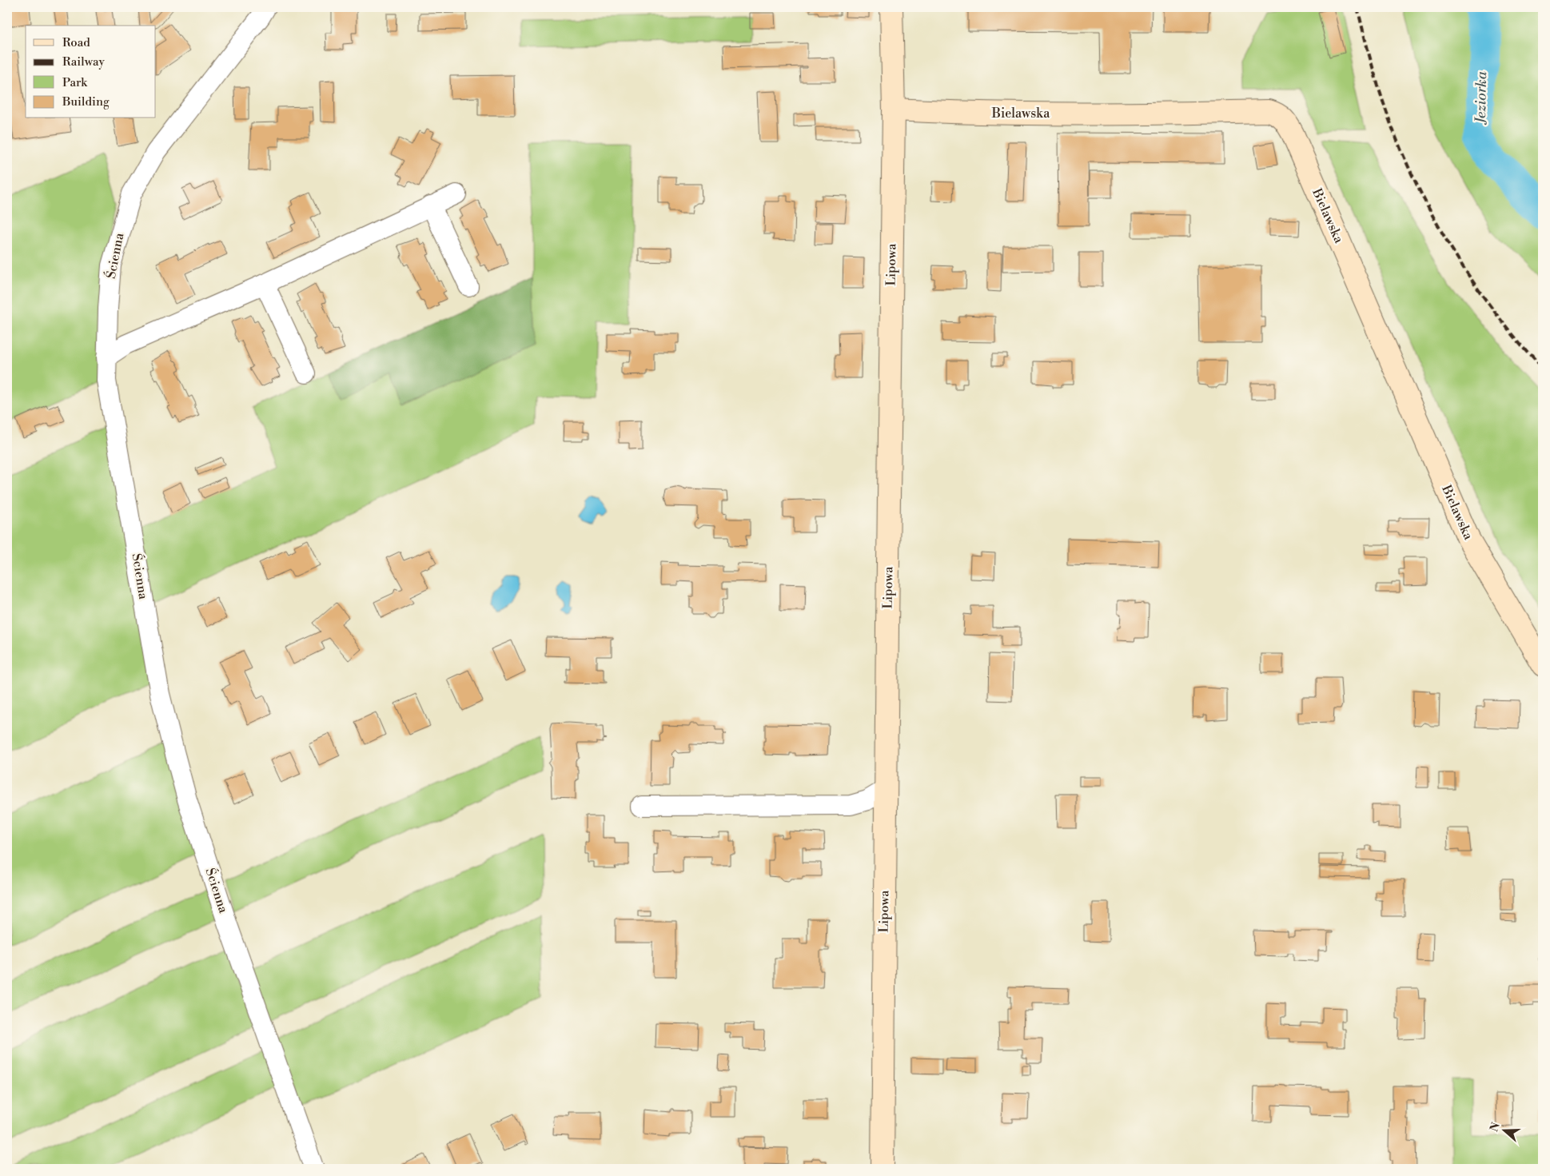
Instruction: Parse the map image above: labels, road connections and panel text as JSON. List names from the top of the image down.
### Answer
{
  "streets": {
    "street": ["Bielawska", "Ścienna", "Lipowa"]
  },
  "crossings": [
    ["Bielawska", "Lipowa"]
  ],
  "water": ["Jeziorka"],
  "legend": [
    "Road",
    "Railway",
    "Park",
    "Building"
  ],
  "north": "left"
}
